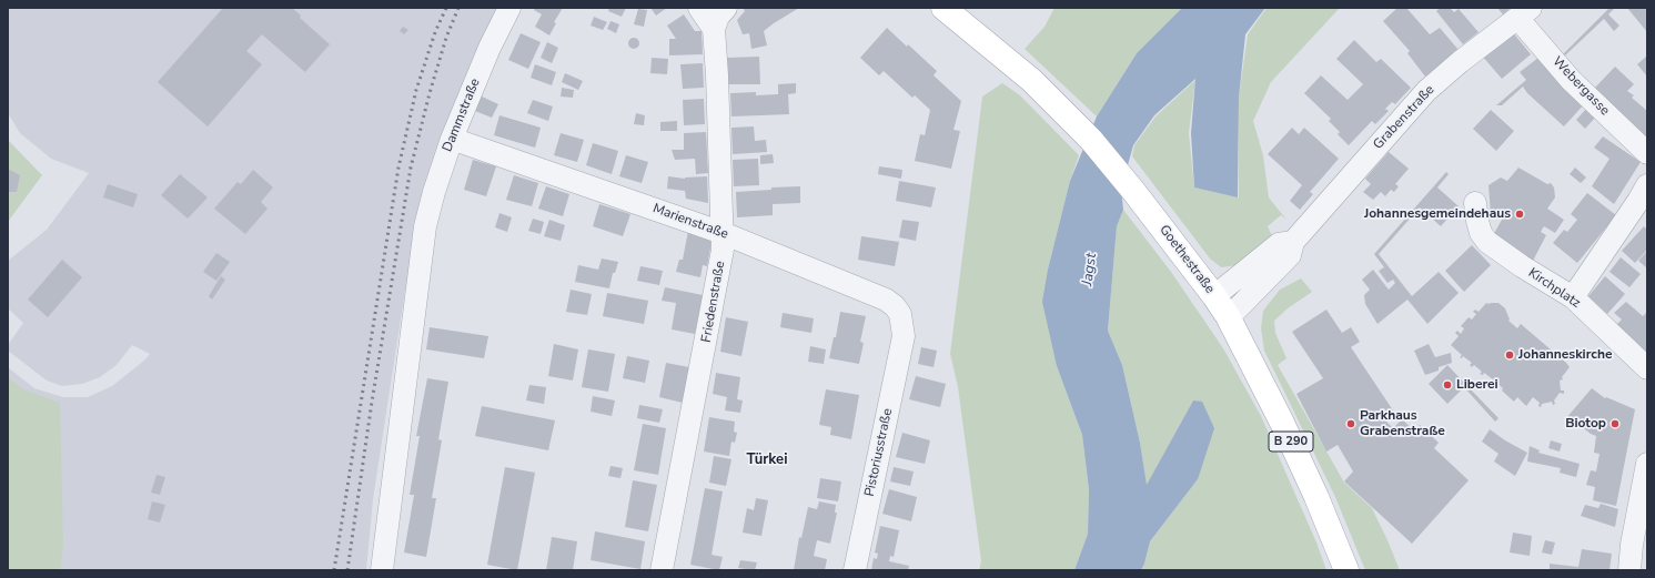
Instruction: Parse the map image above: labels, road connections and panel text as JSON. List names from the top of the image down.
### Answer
{
  "streets": {
    "main road": ["Goethestraße", "B 290"],
    "street": [
      "Webergasse",
      "Dammstraße",
      "Grabenstraße",
      "Marienstraße",
      "Kirchplatz",
      "Friedenstraße",
      "Pistoriusstraße"
    ]
  },
  "crossings": [
    ["Webergasse", "Grabenstraße"],
    ["Dammstraße", "Marienstraße"],
    ["Grabenstraße", "Goethestraße"],
    ["Marienstraße", "Friedenstraße"],
    ["Marienstraße", "Pistoriusstraße"]
  ],
  "districts": ["Türkei"],
  "water": ["Jagst"],
  "places": [
    "Johannesgemeindehaus",
    "Johanneskirche",
    "Liberei",
    "Parkhaus Grabenstraße",
    "Biotop"
  ]
}
